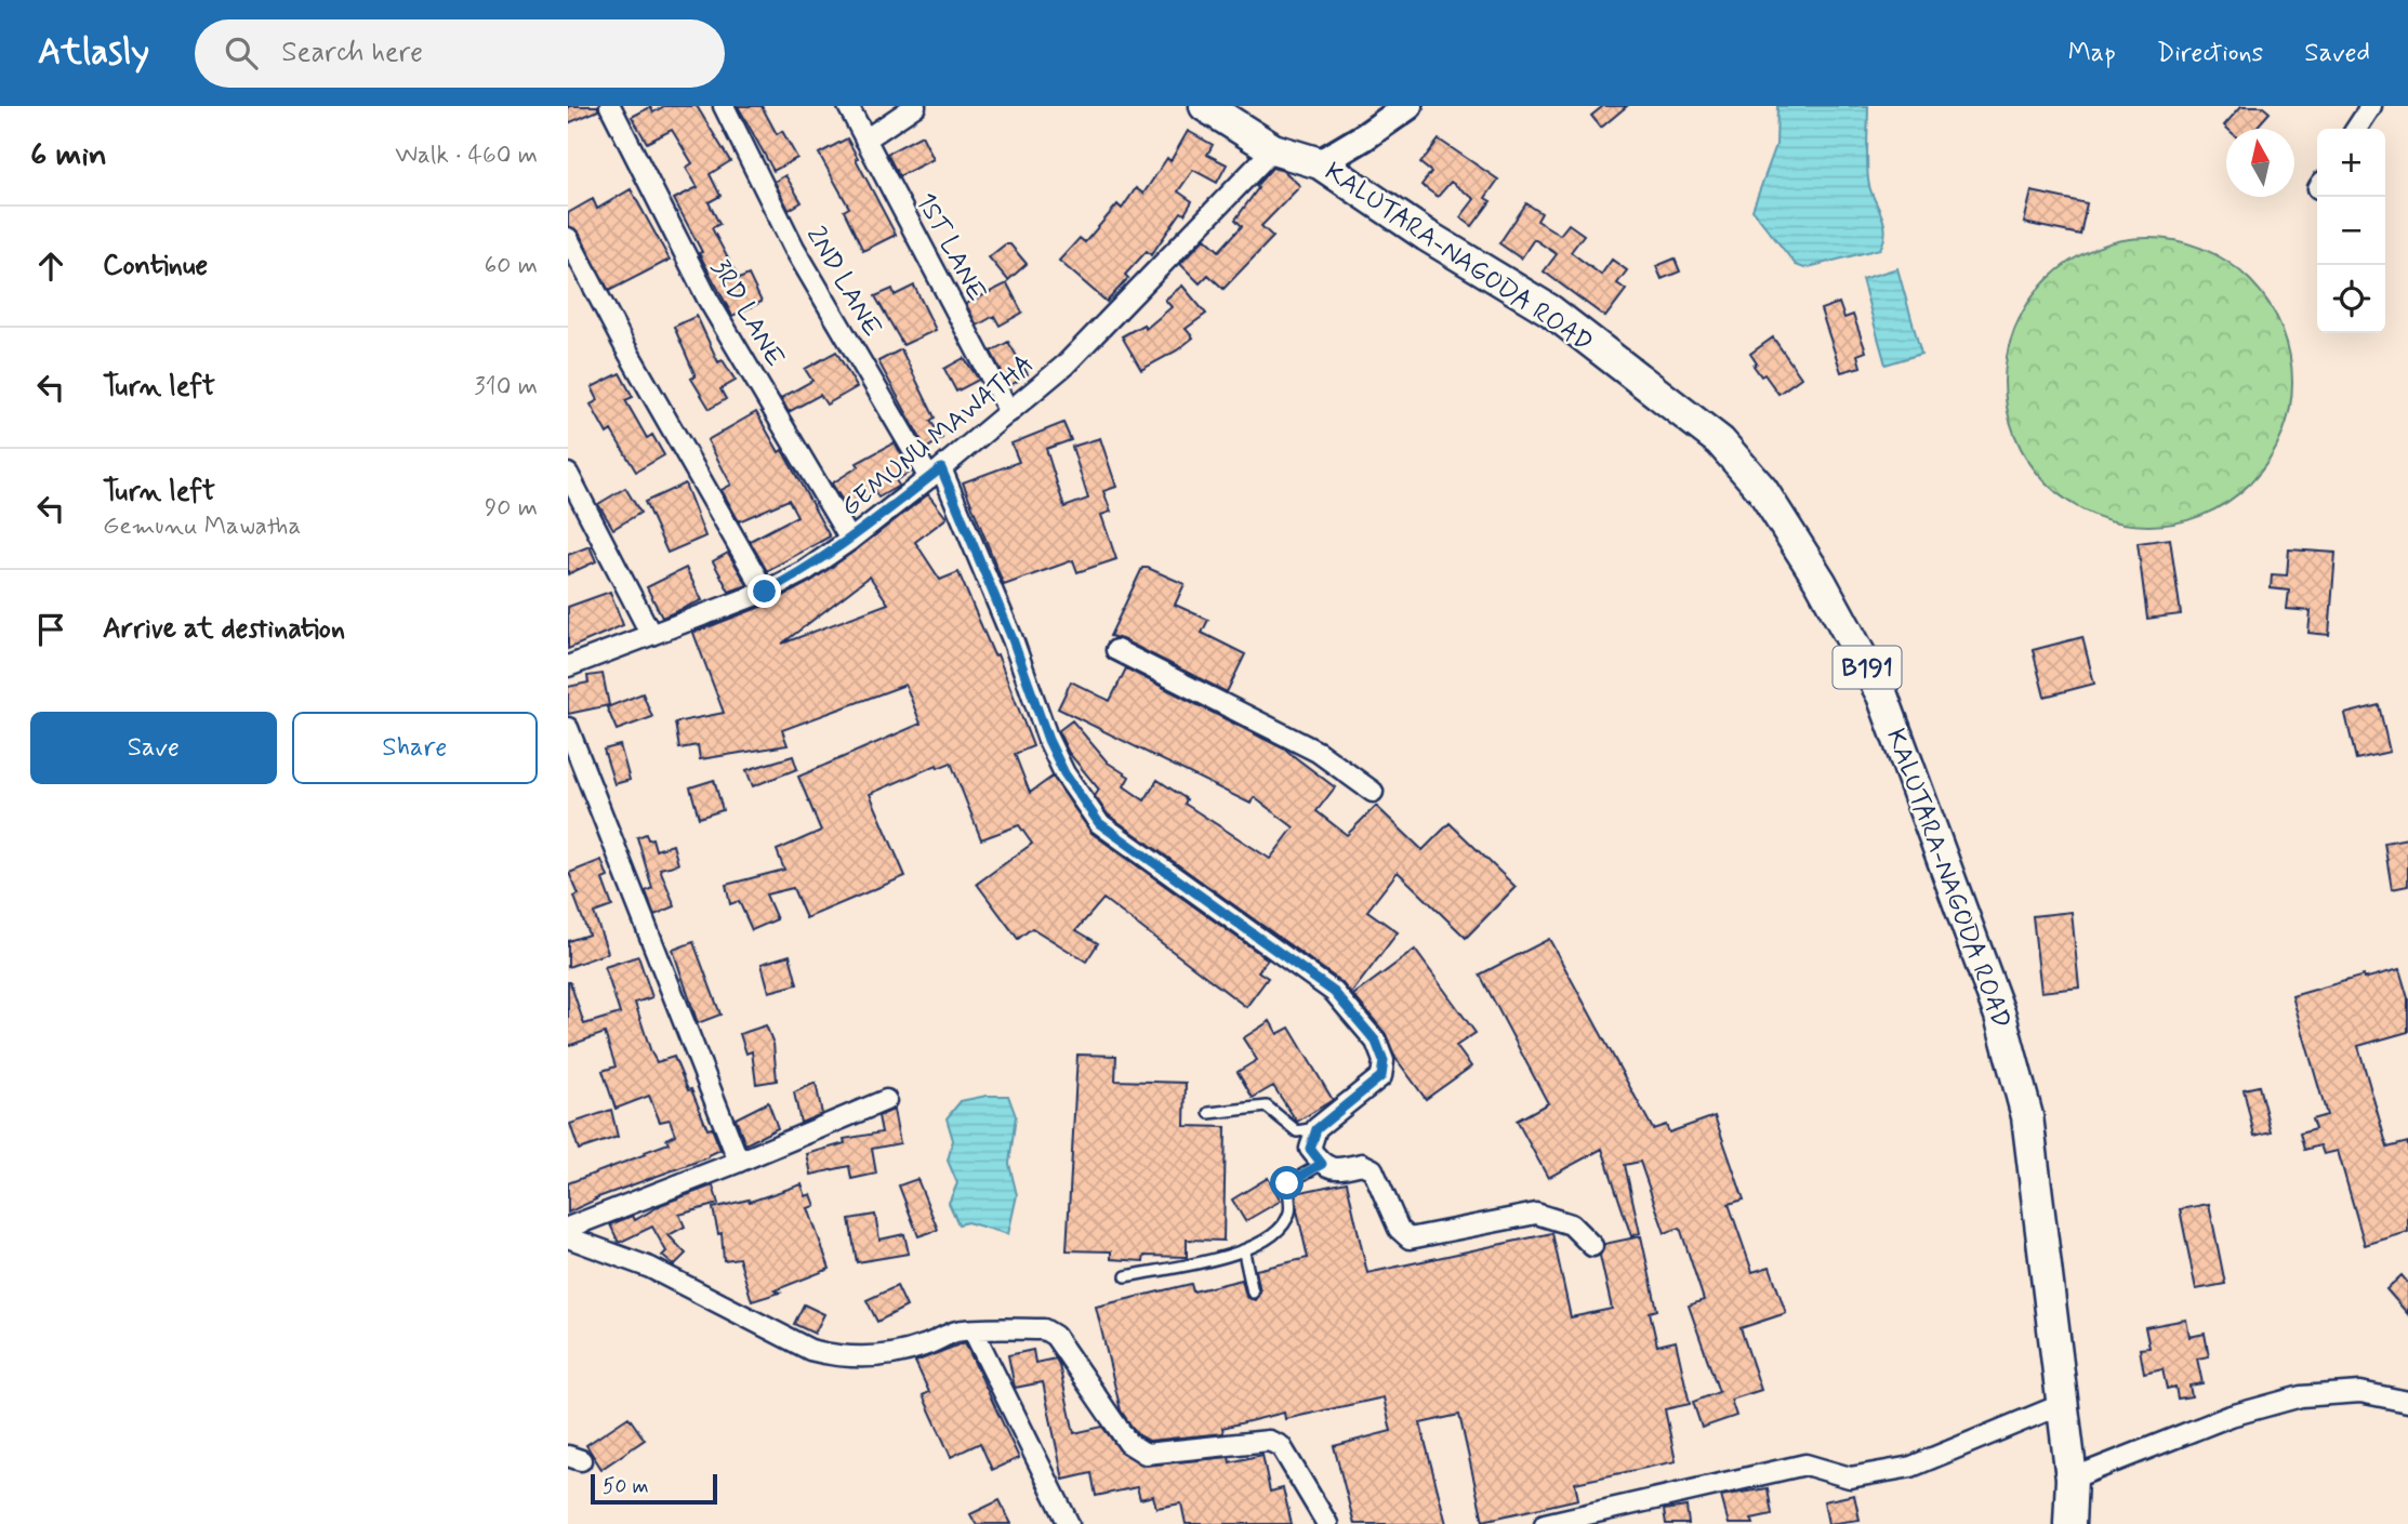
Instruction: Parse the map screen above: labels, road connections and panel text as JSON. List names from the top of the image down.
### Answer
{
  "streets": {
    "main road": ["KALUTARA-NAGODA ROAD", "B191"],
    "street": [
      "1ST LANE",
      "2ND LANE",
      "3RD LANE",
      "GEMUNU MAWATHA"
    ]
  },
  "crossings": [
    ["1ST LANE", "GEMUNU MAWATHA"],
    ["KALUTARA-NAGODA ROAD", "GEMUNU MAWATHA"],
    ["2ND LANE", "GEMUNU MAWATHA"],
    ["3RD LANE", "GEMUNU MAWATHA"]
  ],
  "scale_bar": "50 m",
  "north": "top",
  "page": {
    "header": "Atlasly",
    "search": "Search here",
    "nav": ["Map", "Directions", "Saved"],
    "heading": ["6 min", "Walk · 460 m"],
    "map_buttons": ["+", "−"],
    "list": [
      ["Continue", "60 m"],
      ["Turn left", "310 m"],
      ["Turn left", "Gemunu Mawatha", "90 m"],
      "Arrive at destination"
    ],
    "buttons": ["Save", "Share"],
    "scale": "50 m"
  }
}
